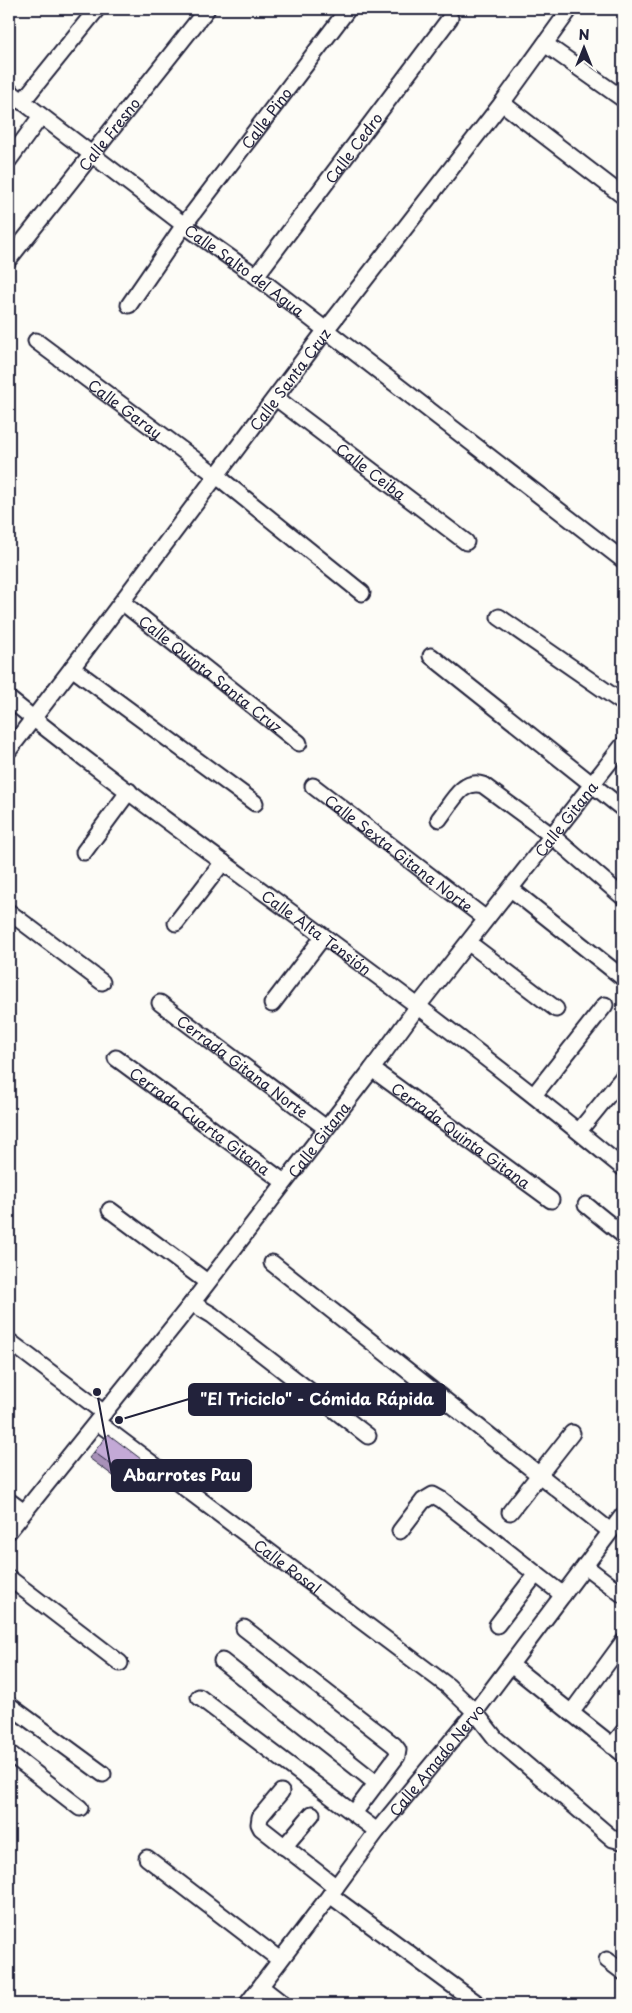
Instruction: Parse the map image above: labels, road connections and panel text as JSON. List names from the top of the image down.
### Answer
{
  "streets": {
    "street": [
      "Calle Pino",
      "Calle Fresno",
      "Calle Cedro",
      "Calle Salto del Agua",
      "Calle Santa Cruz",
      "Calle Garay",
      "Calle Ceiba",
      "Calle Quinta Santa Cruz",
      "Calle Gitana",
      "Calle Sexta Gitana Norte",
      "Calle Alta Tensión",
      "Cerrada Gitana Norte",
      "Cerrada Cuarta Gitana",
      "Cerrada Quinta Gitana",
      "Calle Rosal",
      "Calle Amado Nervo"
    ]
  },
  "crossings": [
    ["Calle Pino", "Calle Salto del Agua"],
    ["Calle Fresno", "Calle Salto del Agua"],
    ["Calle Cedro", "Calle Salto del Agua"],
    ["Calle Salto del Agua", "Calle Santa Cruz"],
    ["Calle Santa Cruz", "Calle Garay"],
    ["Calle Santa Cruz", "Calle Ceiba"],
    ["Calle Santa Cruz", "Calle Quinta Santa Cruz"],
    ["Calle Santa Cruz", "Calle Alta Tensión"],
    ["Calle Gitana", "Calle Sexta Gitana Norte"],
    ["Calle Gitana", "Calle Alta Tensión"],
    ["Calle Gitana", "Cerrada Gitana Norte"],
    ["Calle Gitana", "Cerrada Cuarta Gitana"],
    ["Calle Gitana", "Cerrada Quinta Gitana"],
    ["Calle Gitana", "Calle Rosal"],
    ["Calle Rosal", "Calle Amado Nervo"]
  ],
  "places": ["Abarrotes Pau", "\"El Triciclo\" - Cómida Rápida"],
  "north": "top"
}
